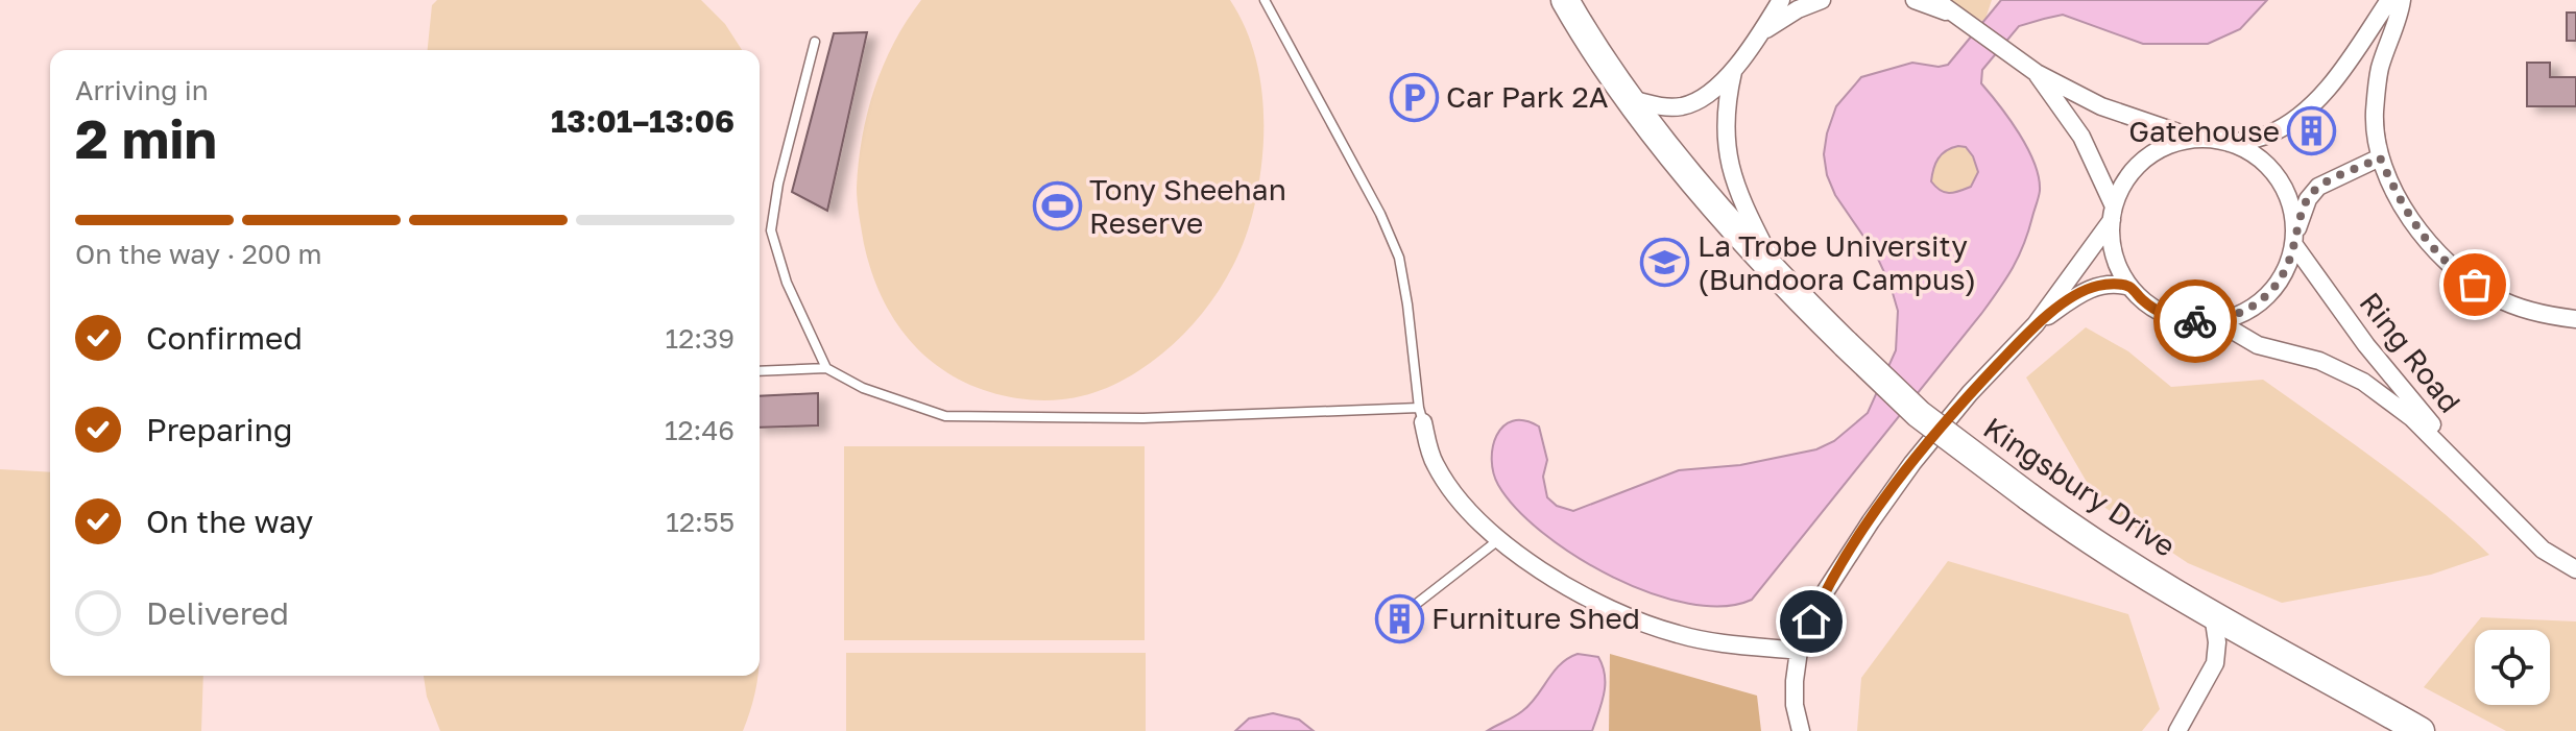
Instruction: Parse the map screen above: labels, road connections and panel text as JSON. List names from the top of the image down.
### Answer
{
  "streets": {
    "main road": ["Kingsbury Drive"],
    "street": ["Ring Road"]
  },
  "places": {
    "parking": ["Car Park 2A"],
    "building": ["Gatehouse", "Furniture Shed"],
    "sports": ["Tony Sheehan Reserve"],
    "school or university": ["La Trobe University (Bundoora Campus)"]
  },
  "page": {
    "heading": ["2 min", "Arriving in", "13:01–13:06"],
    "bar": "On the way · 200 m",
    "list": [
      ["Confirmed", "12:39"],
      ["Preparing", "12:46"],
      ["On the way", "12:55"],
      "Delivered"
    ]
  }
}
